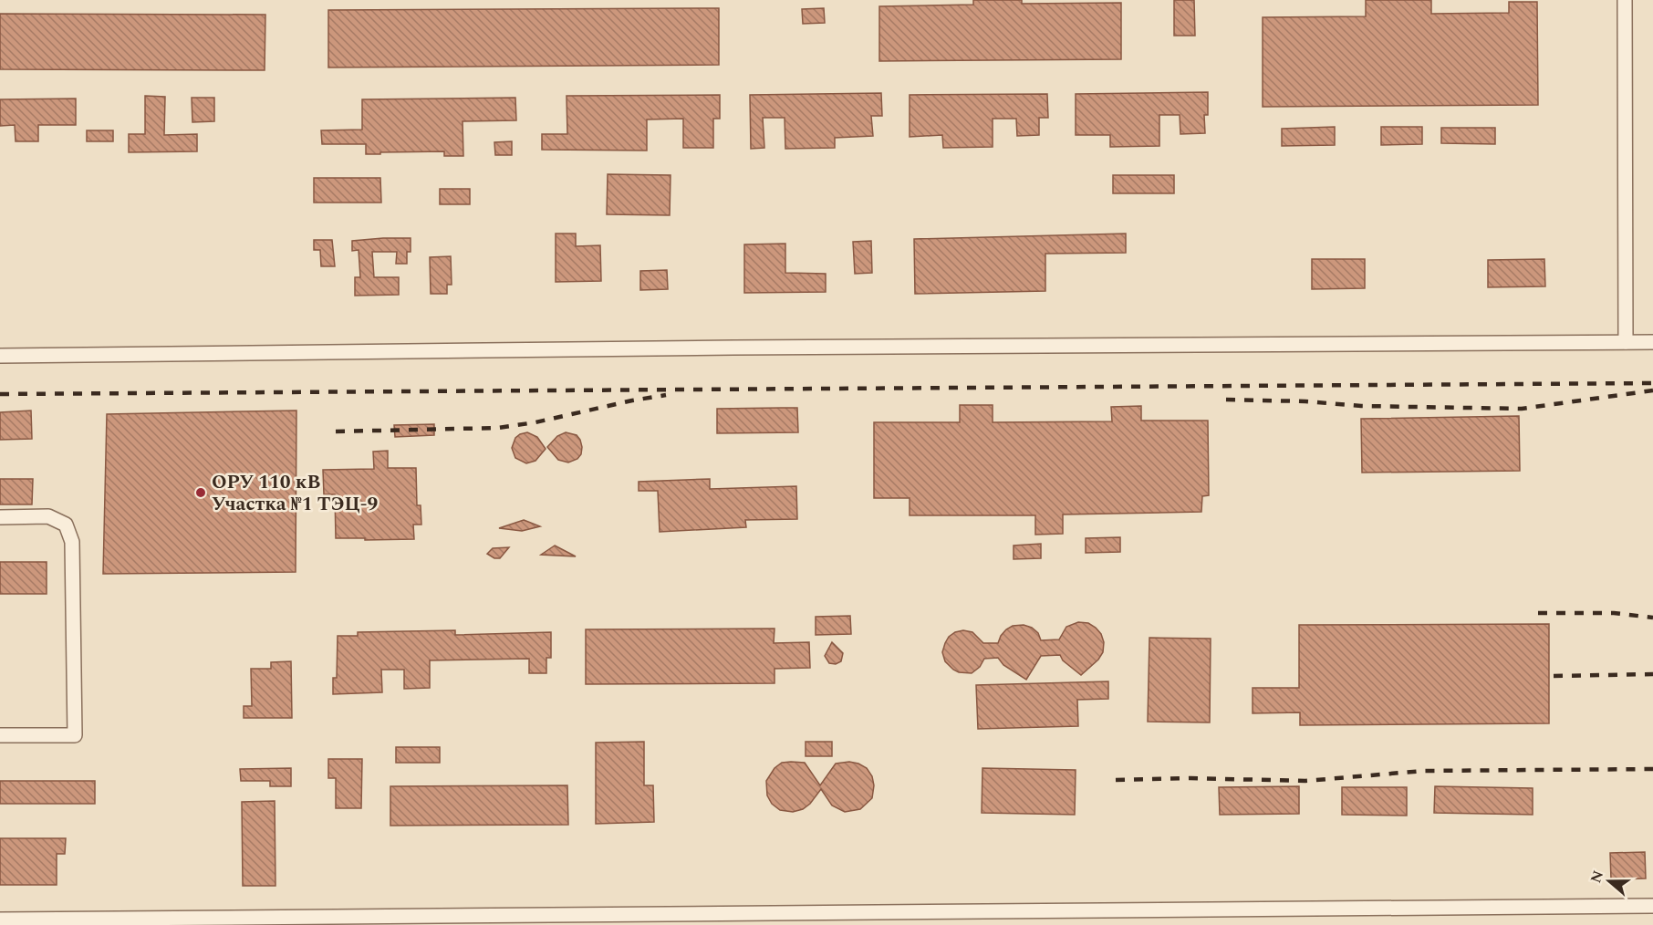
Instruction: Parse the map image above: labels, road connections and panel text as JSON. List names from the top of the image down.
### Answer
{
  "places": ["ОРУ 110 кВ Участка №1 ТЭЦ-9"],
  "north": "left"
}
